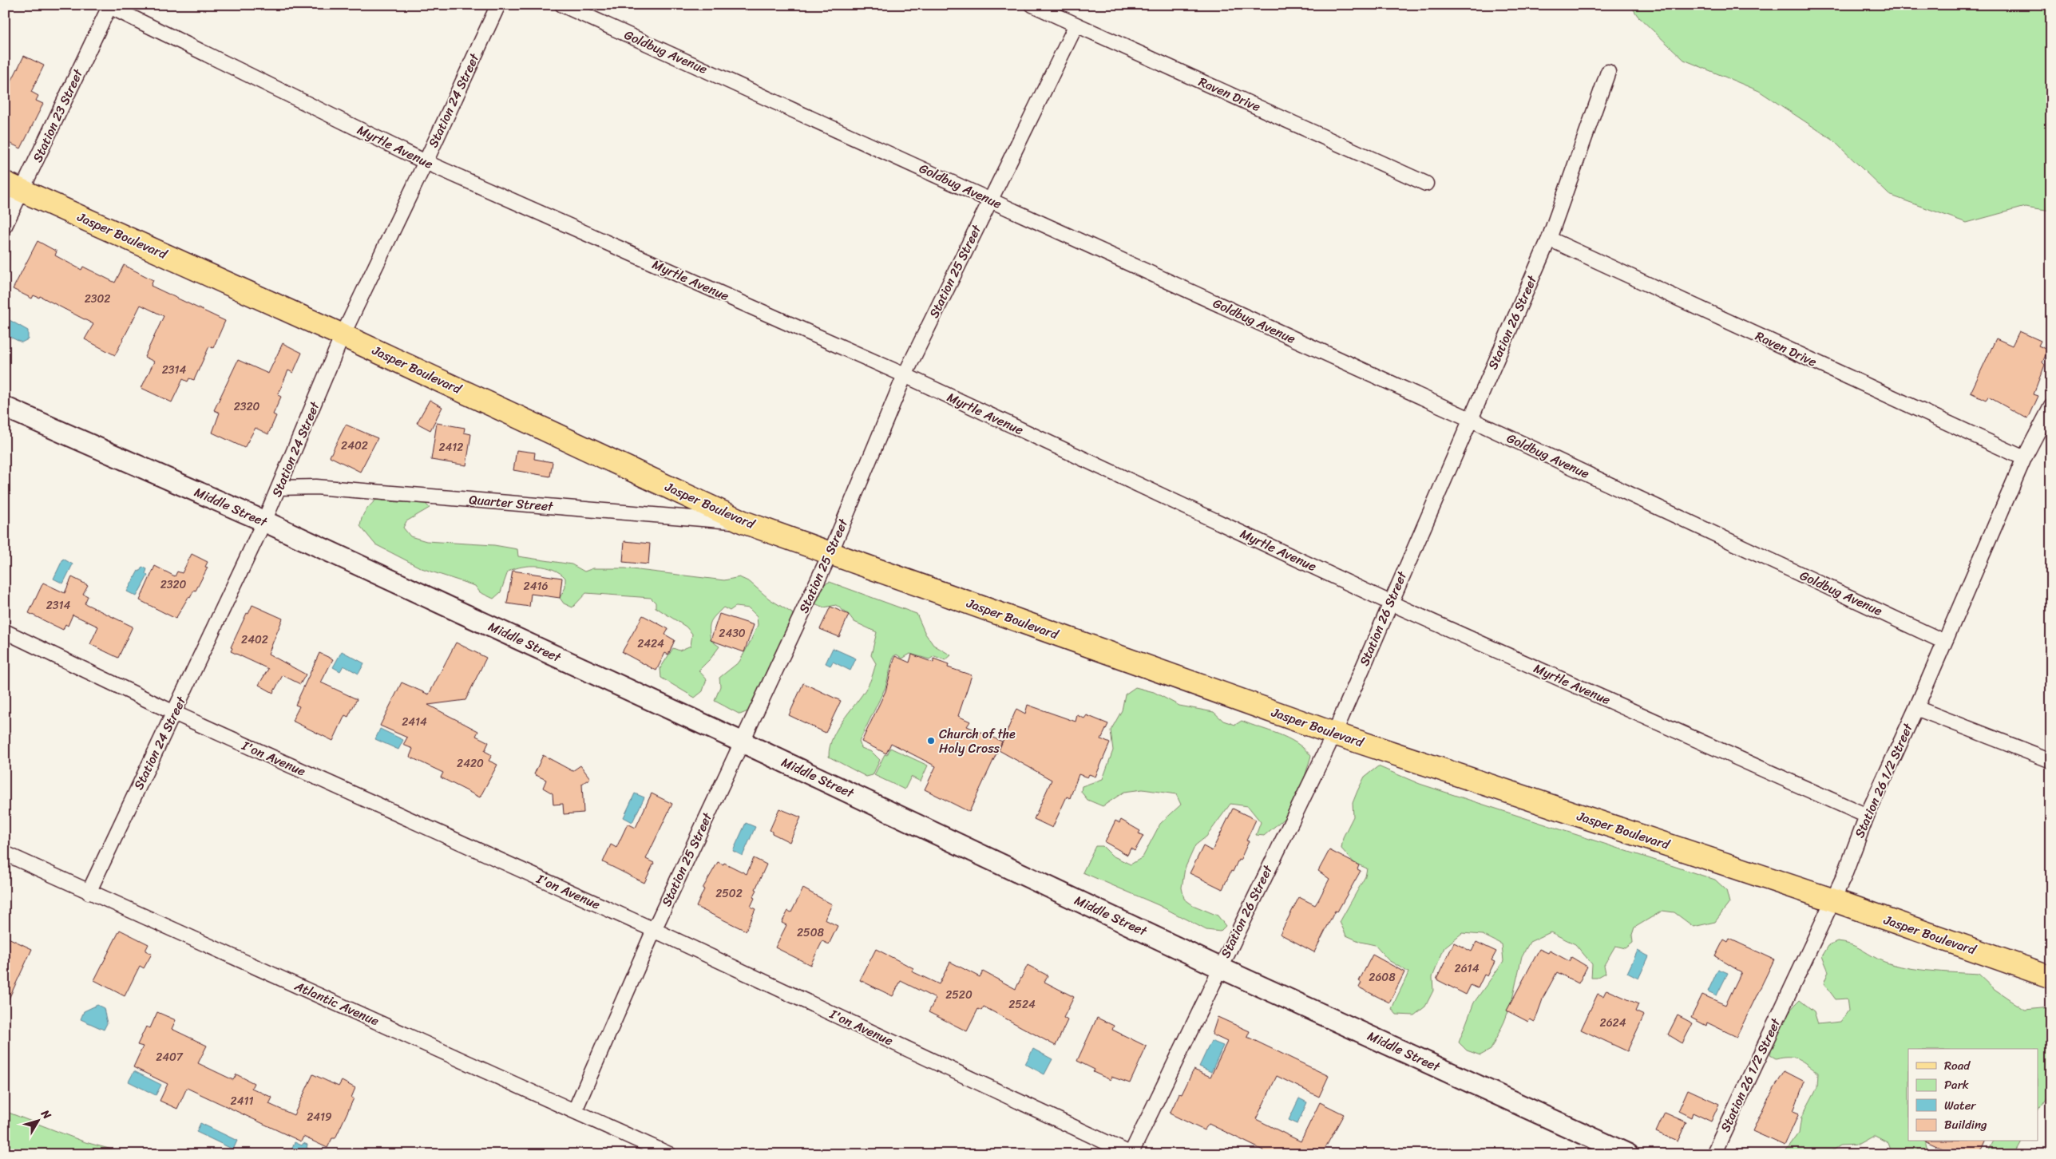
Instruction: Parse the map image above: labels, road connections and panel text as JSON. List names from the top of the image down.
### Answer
{
  "streets": {
    "main road": ["Jasper Boulevard"],
    "street": [
      "Goldbug Avenue",
      "Raven Drive",
      "Station 24 Street",
      "Station 23 Street",
      "Myrtle Avenue",
      "Station 25 Street",
      "Station 26 Street",
      "Quarter Street",
      "Middle Street",
      "I'on Avenue",
      "Station 26 1/2 Street",
      "Atlantic Avenue"
    ]
  },
  "crossings": [
    ["Goldbug Avenue", "Station 25 Street"],
    ["Goldbug Avenue", "Station 26 Street"],
    ["Goldbug Avenue", "Station 26 1/2 Street"],
    ["Raven Drive", "Station 25 Street"],
    ["Raven Drive", "Station 26 Street"],
    ["Raven Drive", "Station 26 1/2 Street"],
    ["Station 24 Street", "Myrtle Avenue"],
    ["Station 24 Street", "Jasper Boulevard"],
    ["Station 24 Street", "Quarter Street"],
    ["Station 24 Street", "Middle Street"],
    ["Station 24 Street", "I'on Avenue"],
    ["Station 24 Street", "Atlantic Avenue"],
    ["Station 23 Street", "Myrtle Avenue"],
    ["Station 23 Street", "Jasper Boulevard"],
    ["Myrtle Avenue", "Station 25 Street"],
    ["Myrtle Avenue", "Station 26 Street"],
    ["Myrtle Avenue", "Station 26 1/2 Street"],
    ["Jasper Boulevard", "Station 25 Street"],
    ["Jasper Boulevard", "Station 26 Street"],
    ["Jasper Boulevard", "Quarter Street"],
    ["Jasper Boulevard", "Station 26 1/2 Street"],
    ["Station 25 Street", "Middle Street"],
    ["Station 25 Street", "I'on Avenue"],
    ["Station 25 Street", "Atlantic Avenue"],
    ["Station 26 Street", "Middle Street"],
    ["Station 26 Street", "I'on Avenue"]
  ],
  "places": ["Church of the Holy Cross"],
  "house_numbers": [
    "2302",
    "2314",
    "2320",
    "2402",
    "2412",
    "2320",
    "2416",
    "2314",
    "2430",
    "2402",
    "2424",
    "2414",
    "2420",
    "2502",
    "2508",
    "2614",
    "2608",
    "2520",
    "2524",
    "2624",
    "2407",
    "2411",
    "2419"
  ],
  "legend": [
    "Road",
    "Park",
    "Water",
    "Building"
  ],
  "north": "top right"
}
